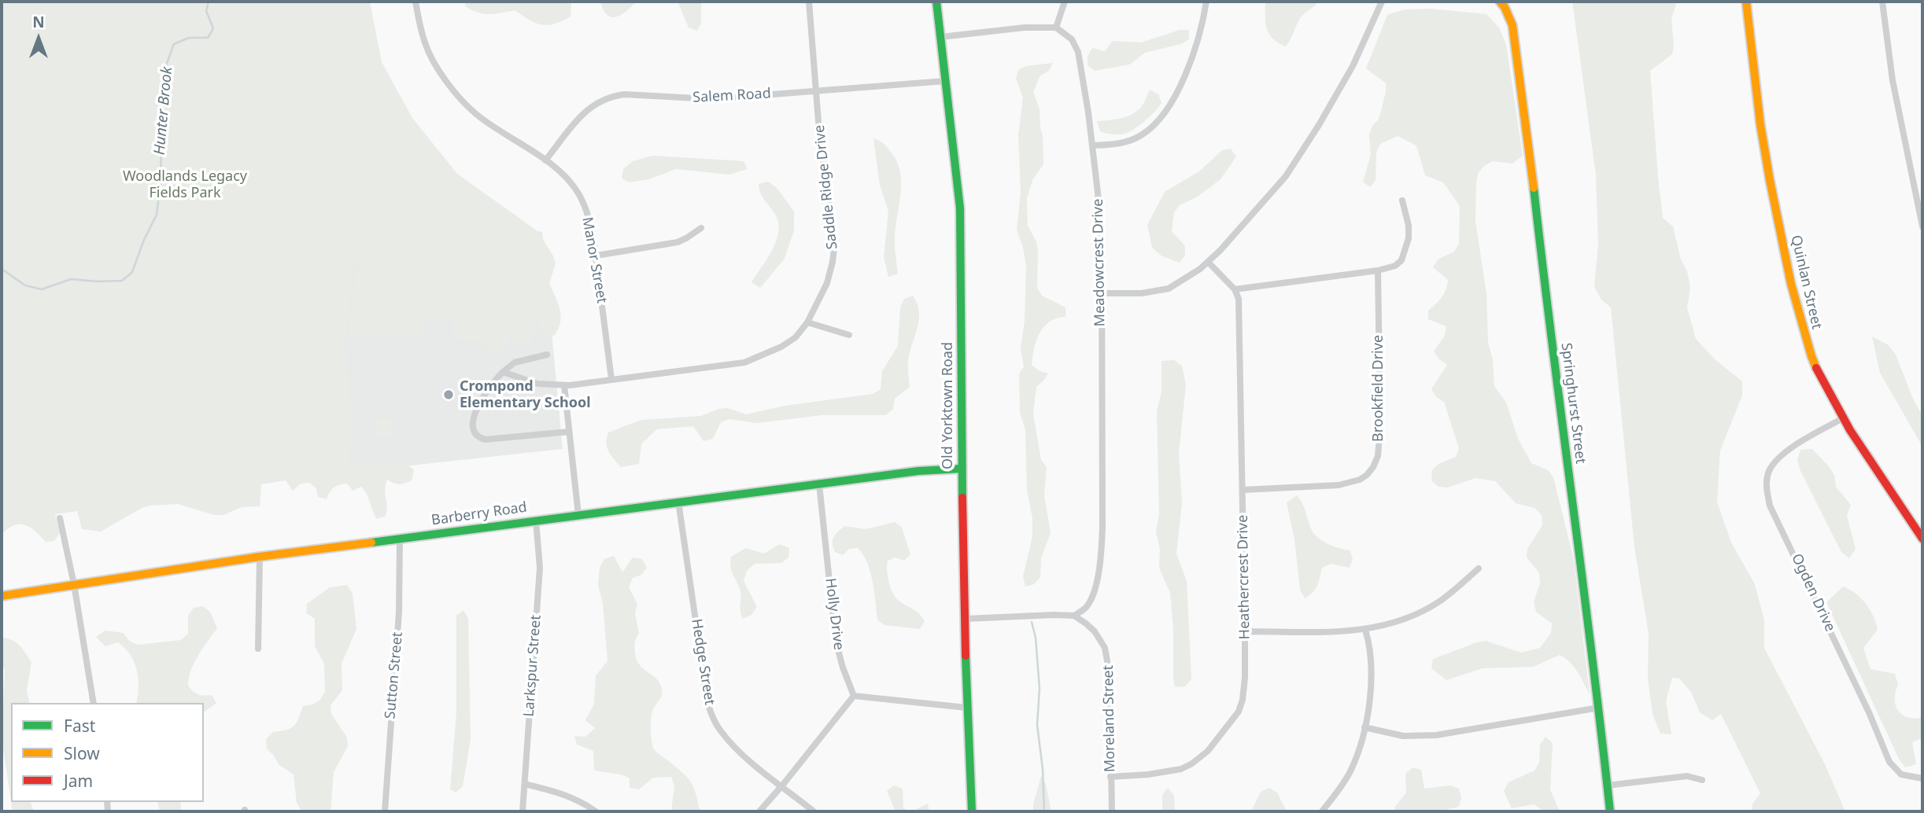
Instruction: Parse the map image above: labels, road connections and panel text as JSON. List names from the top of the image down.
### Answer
{
  "streets": {
    "street": [
      "Salem Road",
      "Saddle Ridge Drive",
      "Manor Street",
      "Meadowcrest Drive",
      "Quinlan Street",
      "Brookfield Drive",
      "Springhurst Street",
      "Old Yorktown Road",
      "Barberry Road",
      "Heathercrest Drive",
      "Ogden Drive",
      "Holly Drive",
      "Hedge Street",
      "Larkspur Street",
      "Sutton Street",
      "Moreland Street"
    ]
  },
  "crossings": [
    ["Salem Road", "Saddle Ridge Drive"],
    ["Salem Road", "Manor Street"],
    ["Salem Road", "Old Yorktown Road"],
    ["Saddle Ridge Drive", "Manor Street"],
    ["Meadowcrest Drive", "Moreland Street"],
    ["Quinlan Street", "Ogden Drive"],
    ["Brookfield Drive", "Heathercrest Drive"],
    ["Old Yorktown Road", "Barberry Road"],
    ["Barberry Road", "Holly Drive"],
    ["Barberry Road", "Hedge Street"],
    ["Barberry Road", "Larkspur Street"],
    ["Barberry Road", "Sutton Street"],
    ["Heathercrest Drive", "Moreland Street"]
  ],
  "water": ["Hunter Brook"],
  "parks": ["Woodlands Legacy Fields Park"],
  "places": ["Crompond Elementary School"],
  "legend": ["Fast", "Slow", "Jam"],
  "north": "top"
}
